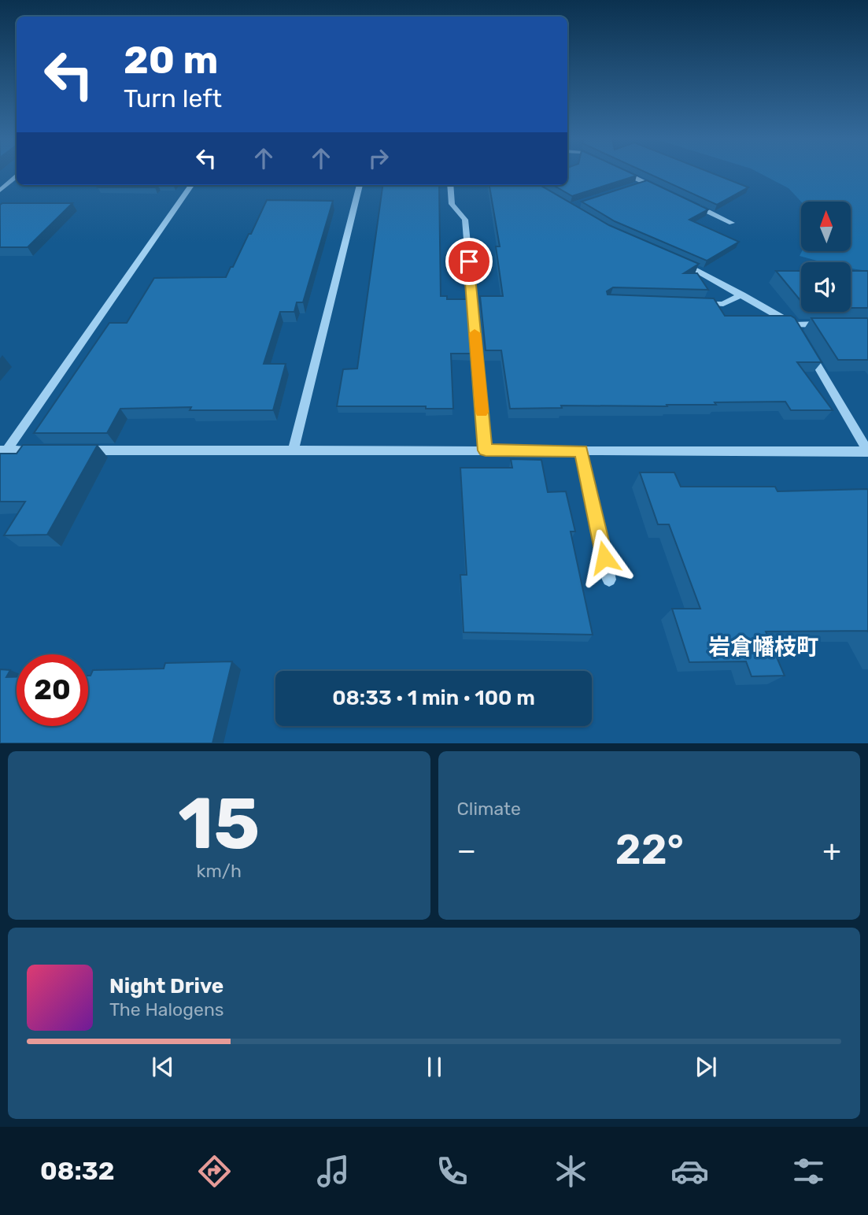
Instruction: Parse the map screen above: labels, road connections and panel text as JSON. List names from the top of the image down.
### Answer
{
  "districts": ["岩倉幡枝町"],
  "north": "top",
  "page": {
    "turn": ["20 m", "Turn left"],
    "limit": "20",
    "trip": "08:33 · 1 min · 100 m",
    "tile": [
      ["15", "km/h"],
      "Climate"
    ],
    "heat": ["−", "22°", "+"],
    "song": ["Night Drive", "The Halogens"],
    "tabs": "08:32"
  }
}
